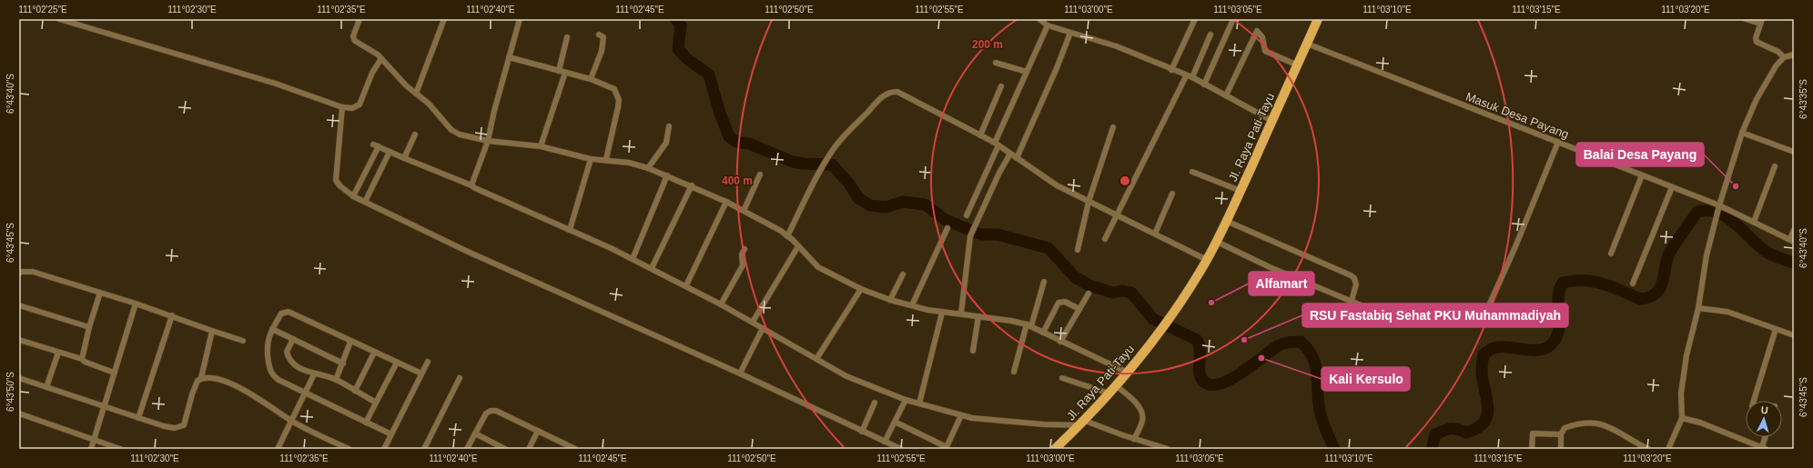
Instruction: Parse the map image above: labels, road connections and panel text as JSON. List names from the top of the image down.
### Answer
{
  "streets": {
    "main road": ["Jl. Raya Pati-Tayu"],
    "street": ["Masuk Desa Payang"]
  },
  "crossings": [
    ["Masuk Desa Payang", "Jl. Raya Pati-Tayu"]
  ],
  "places": [
    "Balai Desa Payang",
    "Alfamart",
    "RSU Fastabiq Sehat PKU Muhammadiyah",
    "Kali Kersulo"
  ],
  "north": "top",
  "coordinates": [
    "111°02'25\"E",
    "111°02'30\"E",
    "111°02'35\"E",
    "111°02'40\"E",
    "111°02'45\"E",
    "111°02'50\"E",
    "111°02'55\"E",
    "111°03'00\"E",
    "111°03'05\"E",
    "111°03'10\"E",
    "111°03'15\"E",
    "111°03'20\"E",
    "6°43'40\"S",
    "6°43'35\"S",
    "6°43'45\"S",
    "6°43'50\"S"
  ],
  "rings": ["200 m", "400 m"]
}
